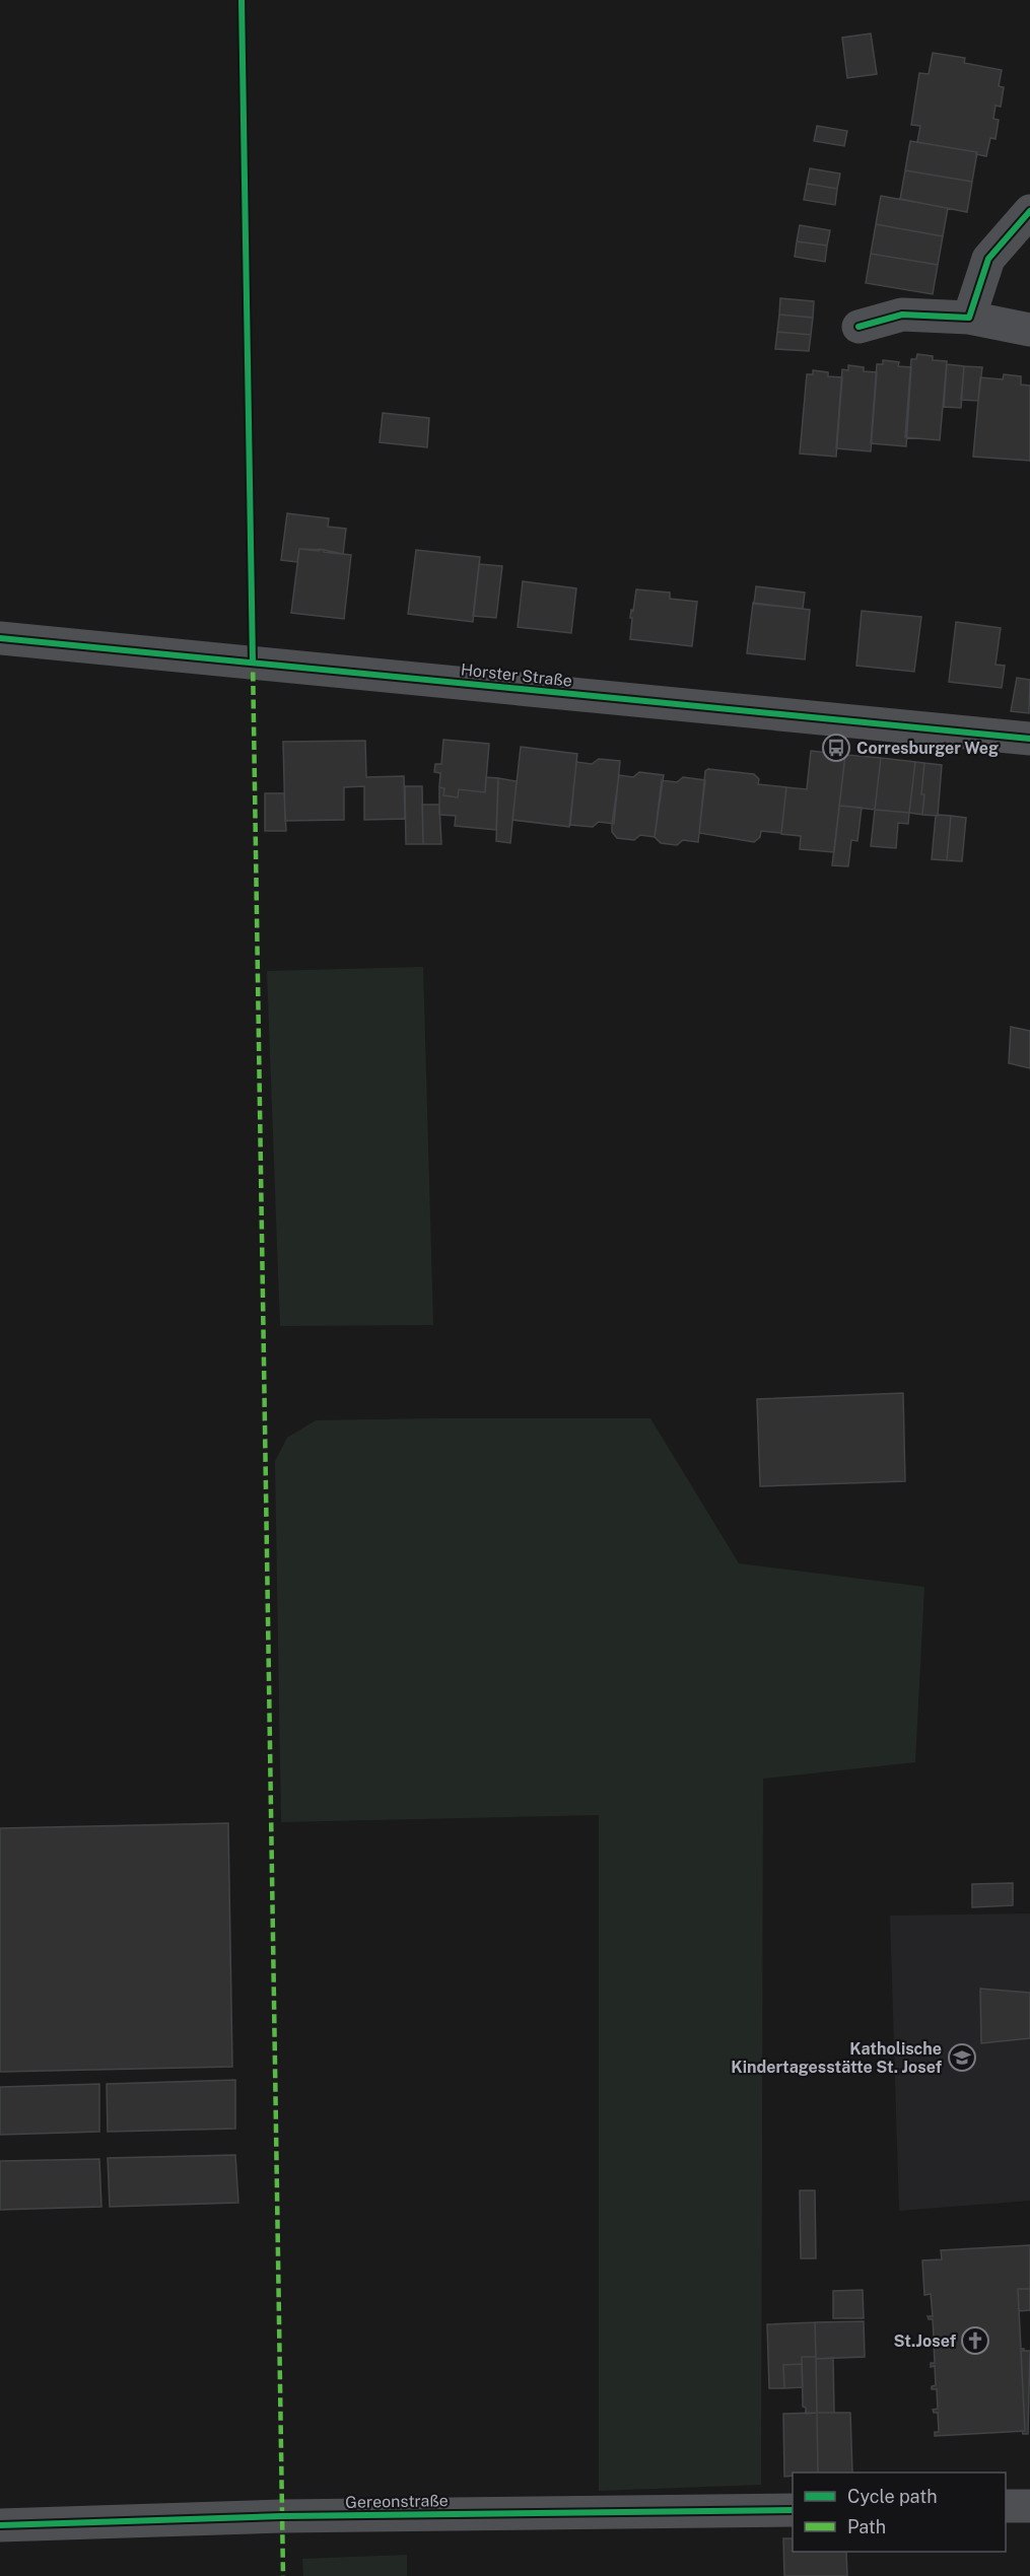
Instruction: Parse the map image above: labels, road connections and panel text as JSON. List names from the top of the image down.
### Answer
{
  "streets": {
    "street": ["Horster Straße", "Gereonstraße"]
  },
  "places": {
    "bus stop": ["Corresburger Weg"],
    "school or university": ["Katholische Kindertagesstätte St. Josef"],
    "church": ["St.Josef"]
  },
  "legend": ["Cycle path", "Path"]
}
